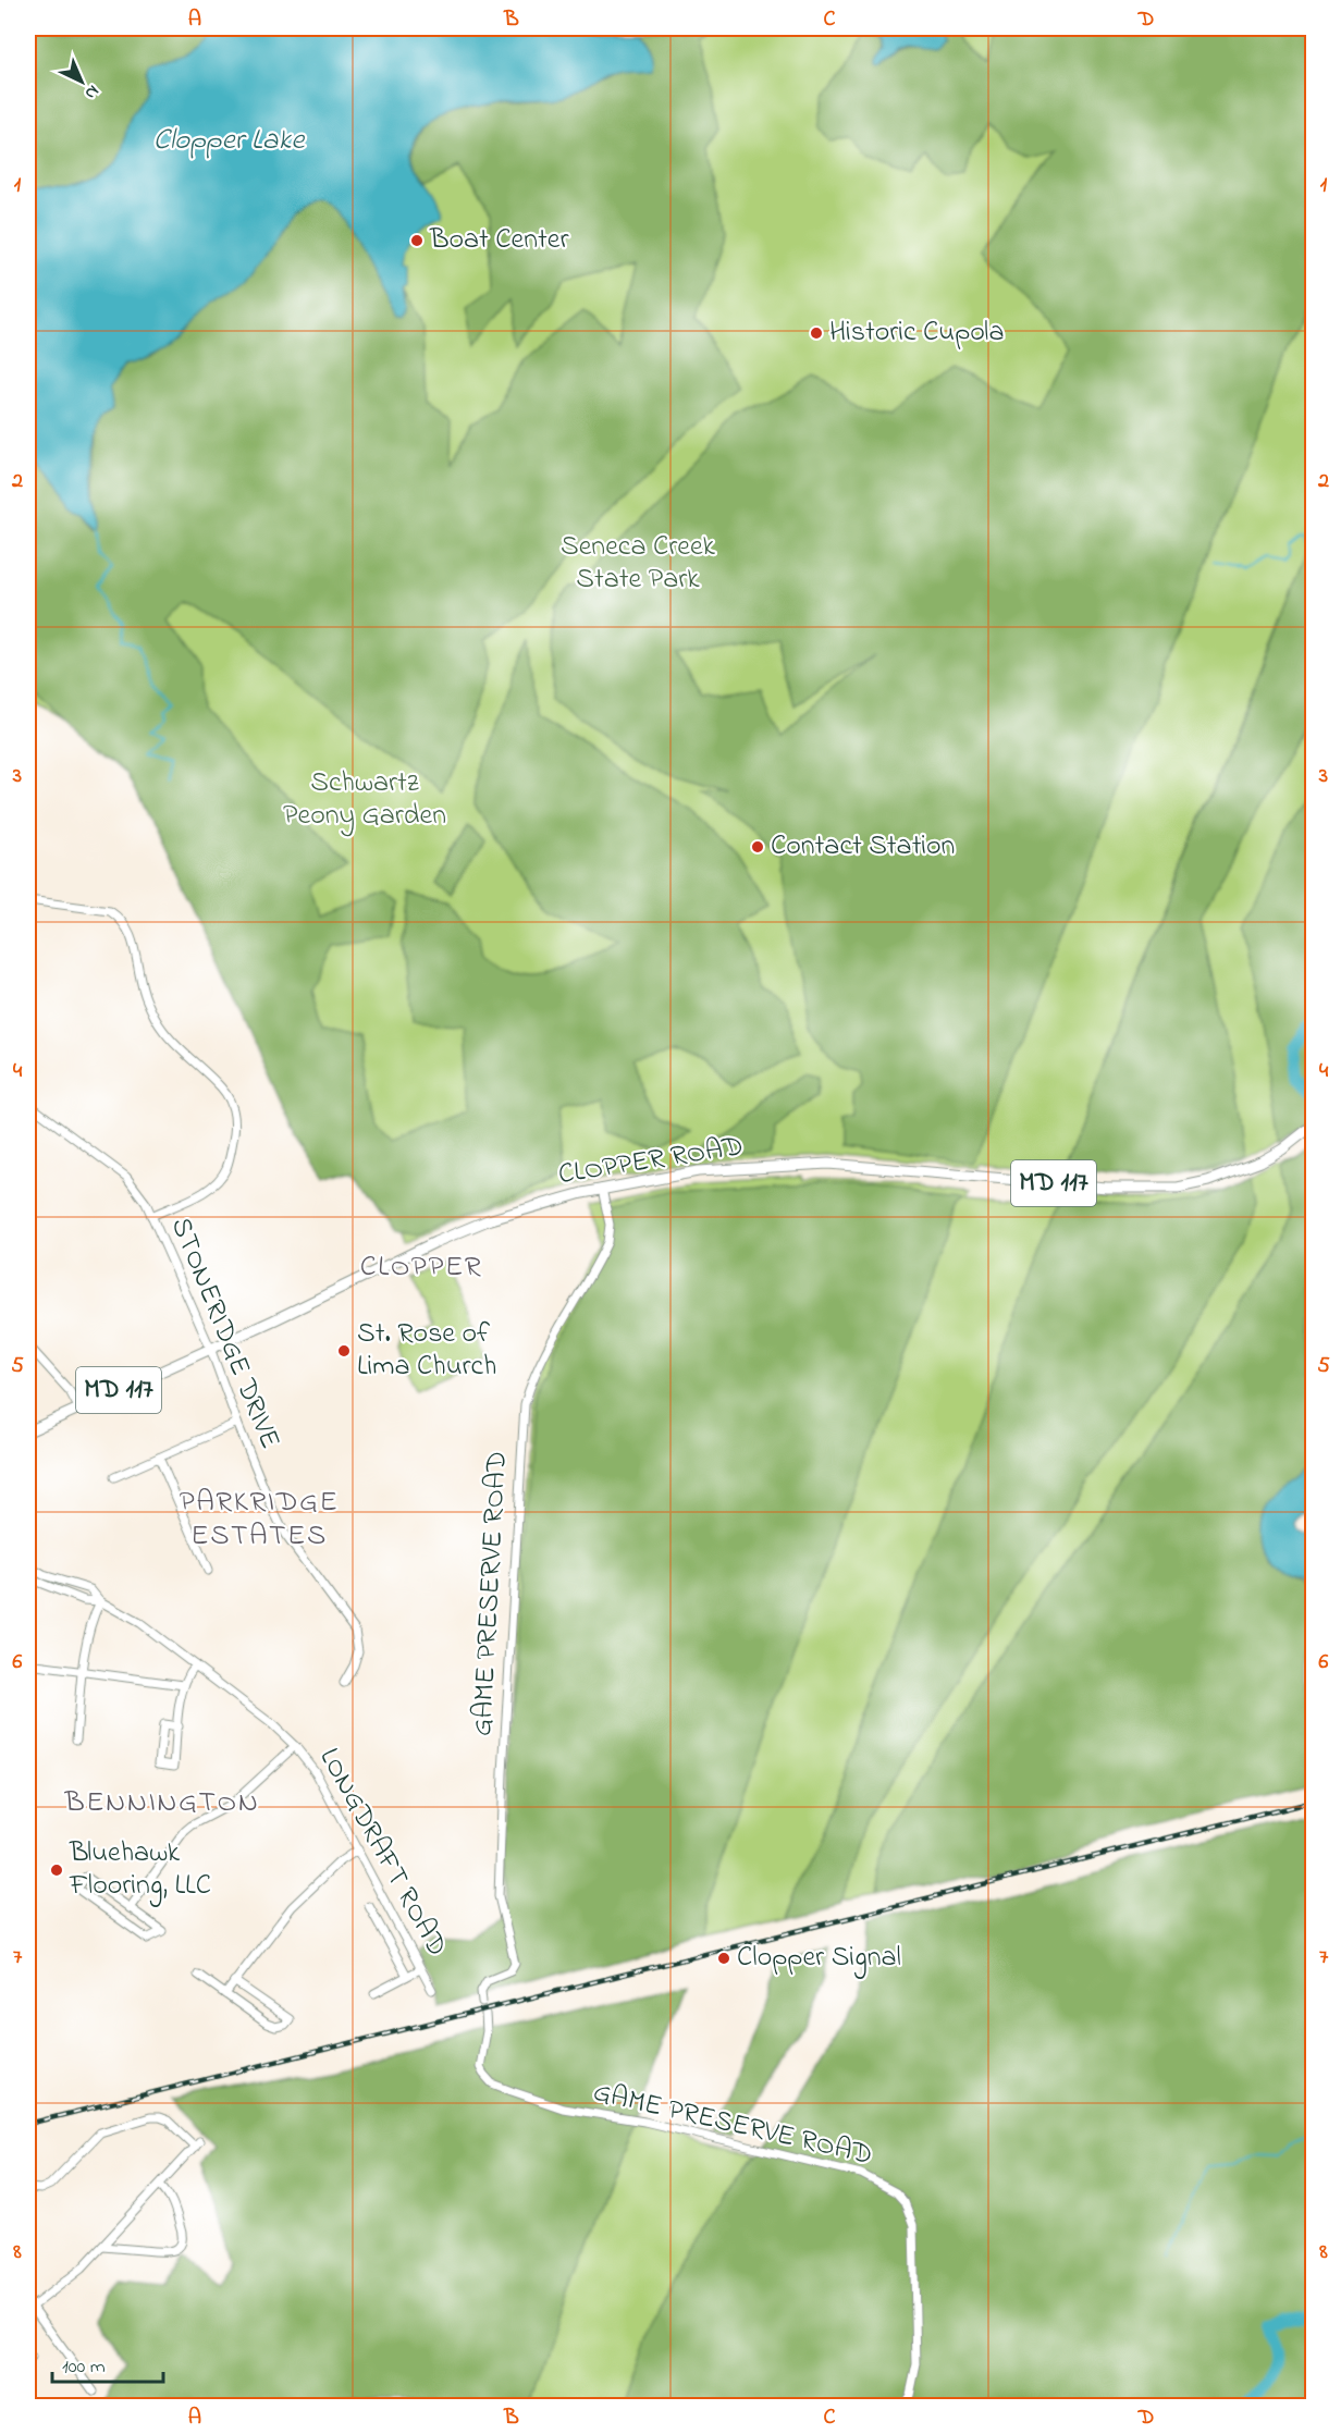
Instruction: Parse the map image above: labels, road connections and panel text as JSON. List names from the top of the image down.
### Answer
{
  "streets": {
    "main road": ["CLOPPER ROAD", "MD 117"],
    "street": ["STONERIDGE DRIVE", "GAME PRESERVE ROAD", "LONGDRAFT ROAD"]
  },
  "crossings": [
    ["CLOPPER ROAD", "STONERIDGE DRIVE"],
    ["CLOPPER ROAD", "GAME PRESERVE ROAD"]
  ],
  "districts": ["CLOPPER", "PARKRIDGE ESTATES", "BENNINGTON"],
  "water": ["Clopper Lake"],
  "parks": ["Seneca Creek State Park", "Schwartz Peony Garden"],
  "places": [
    "Boat Center",
    "Historic Cupola",
    "Contact Station",
    "St. Rose of Lima Church",
    "Bluehawk Flooring, LLC",
    "Clopper Signal"
  ],
  "scale_bar": "100 m",
  "north": "bottom right",
  "grid": {
    "columns": [
      "A",
      "B",
      "C",
      "D"
    ],
    "rows": [
      "1",
      "2",
      "3",
      "4",
      "5",
      "6",
      "7",
      "8"
    ]
  }
}
